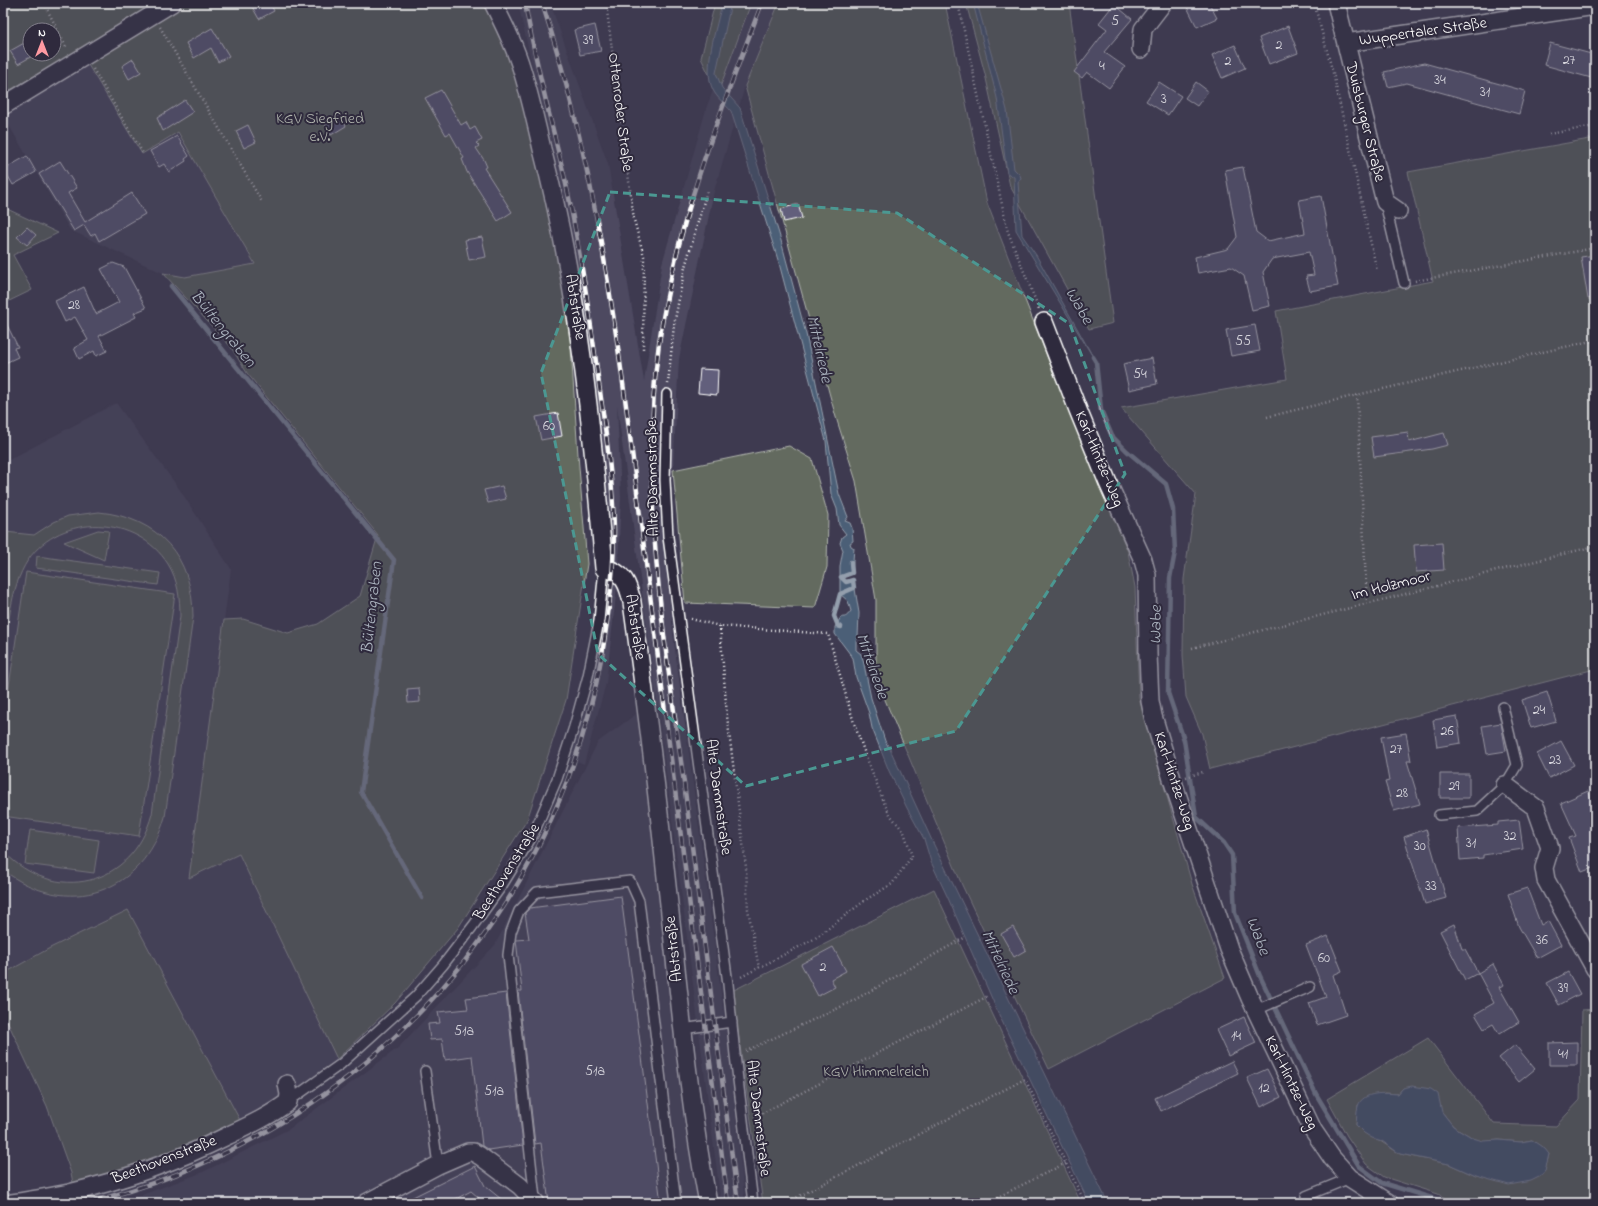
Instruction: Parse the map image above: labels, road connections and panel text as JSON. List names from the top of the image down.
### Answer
{
  "streets": {
    "street": [
      "Wuppertaler Straße",
      "Duisburger Straße",
      "Abtstraße",
      "Karl-Hintze-Weg",
      "Beethovenstraße"
    ],
    "lane": ["Alte Dammstraße"],
    "path": ["Ottenroder Straße", "Im Holzmoor"]
  },
  "crossings": [
    ["Wuppertaler Straße", "Duisburger Straße"],
    ["Abtstraße", "Beethovenstraße"]
  ],
  "water": ["Wabe", "Bültengraben", "Mittelriede"],
  "parks": ["KGV Siegfried e.V.", "KGV Himmelreich"],
  "house_numbers": [
    "5",
    "39",
    "2",
    "27",
    "2",
    "4",
    "34",
    "31",
    "3",
    "28",
    "55",
    "54",
    "60",
    "24",
    "26",
    "27",
    "23",
    "29",
    "28",
    "32",
    "31",
    "30",
    "33",
    "36",
    "60",
    "2",
    "39",
    "51a",
    "14",
    "41",
    "51a",
    "12",
    "51a"
  ],
  "north": "top"
}
